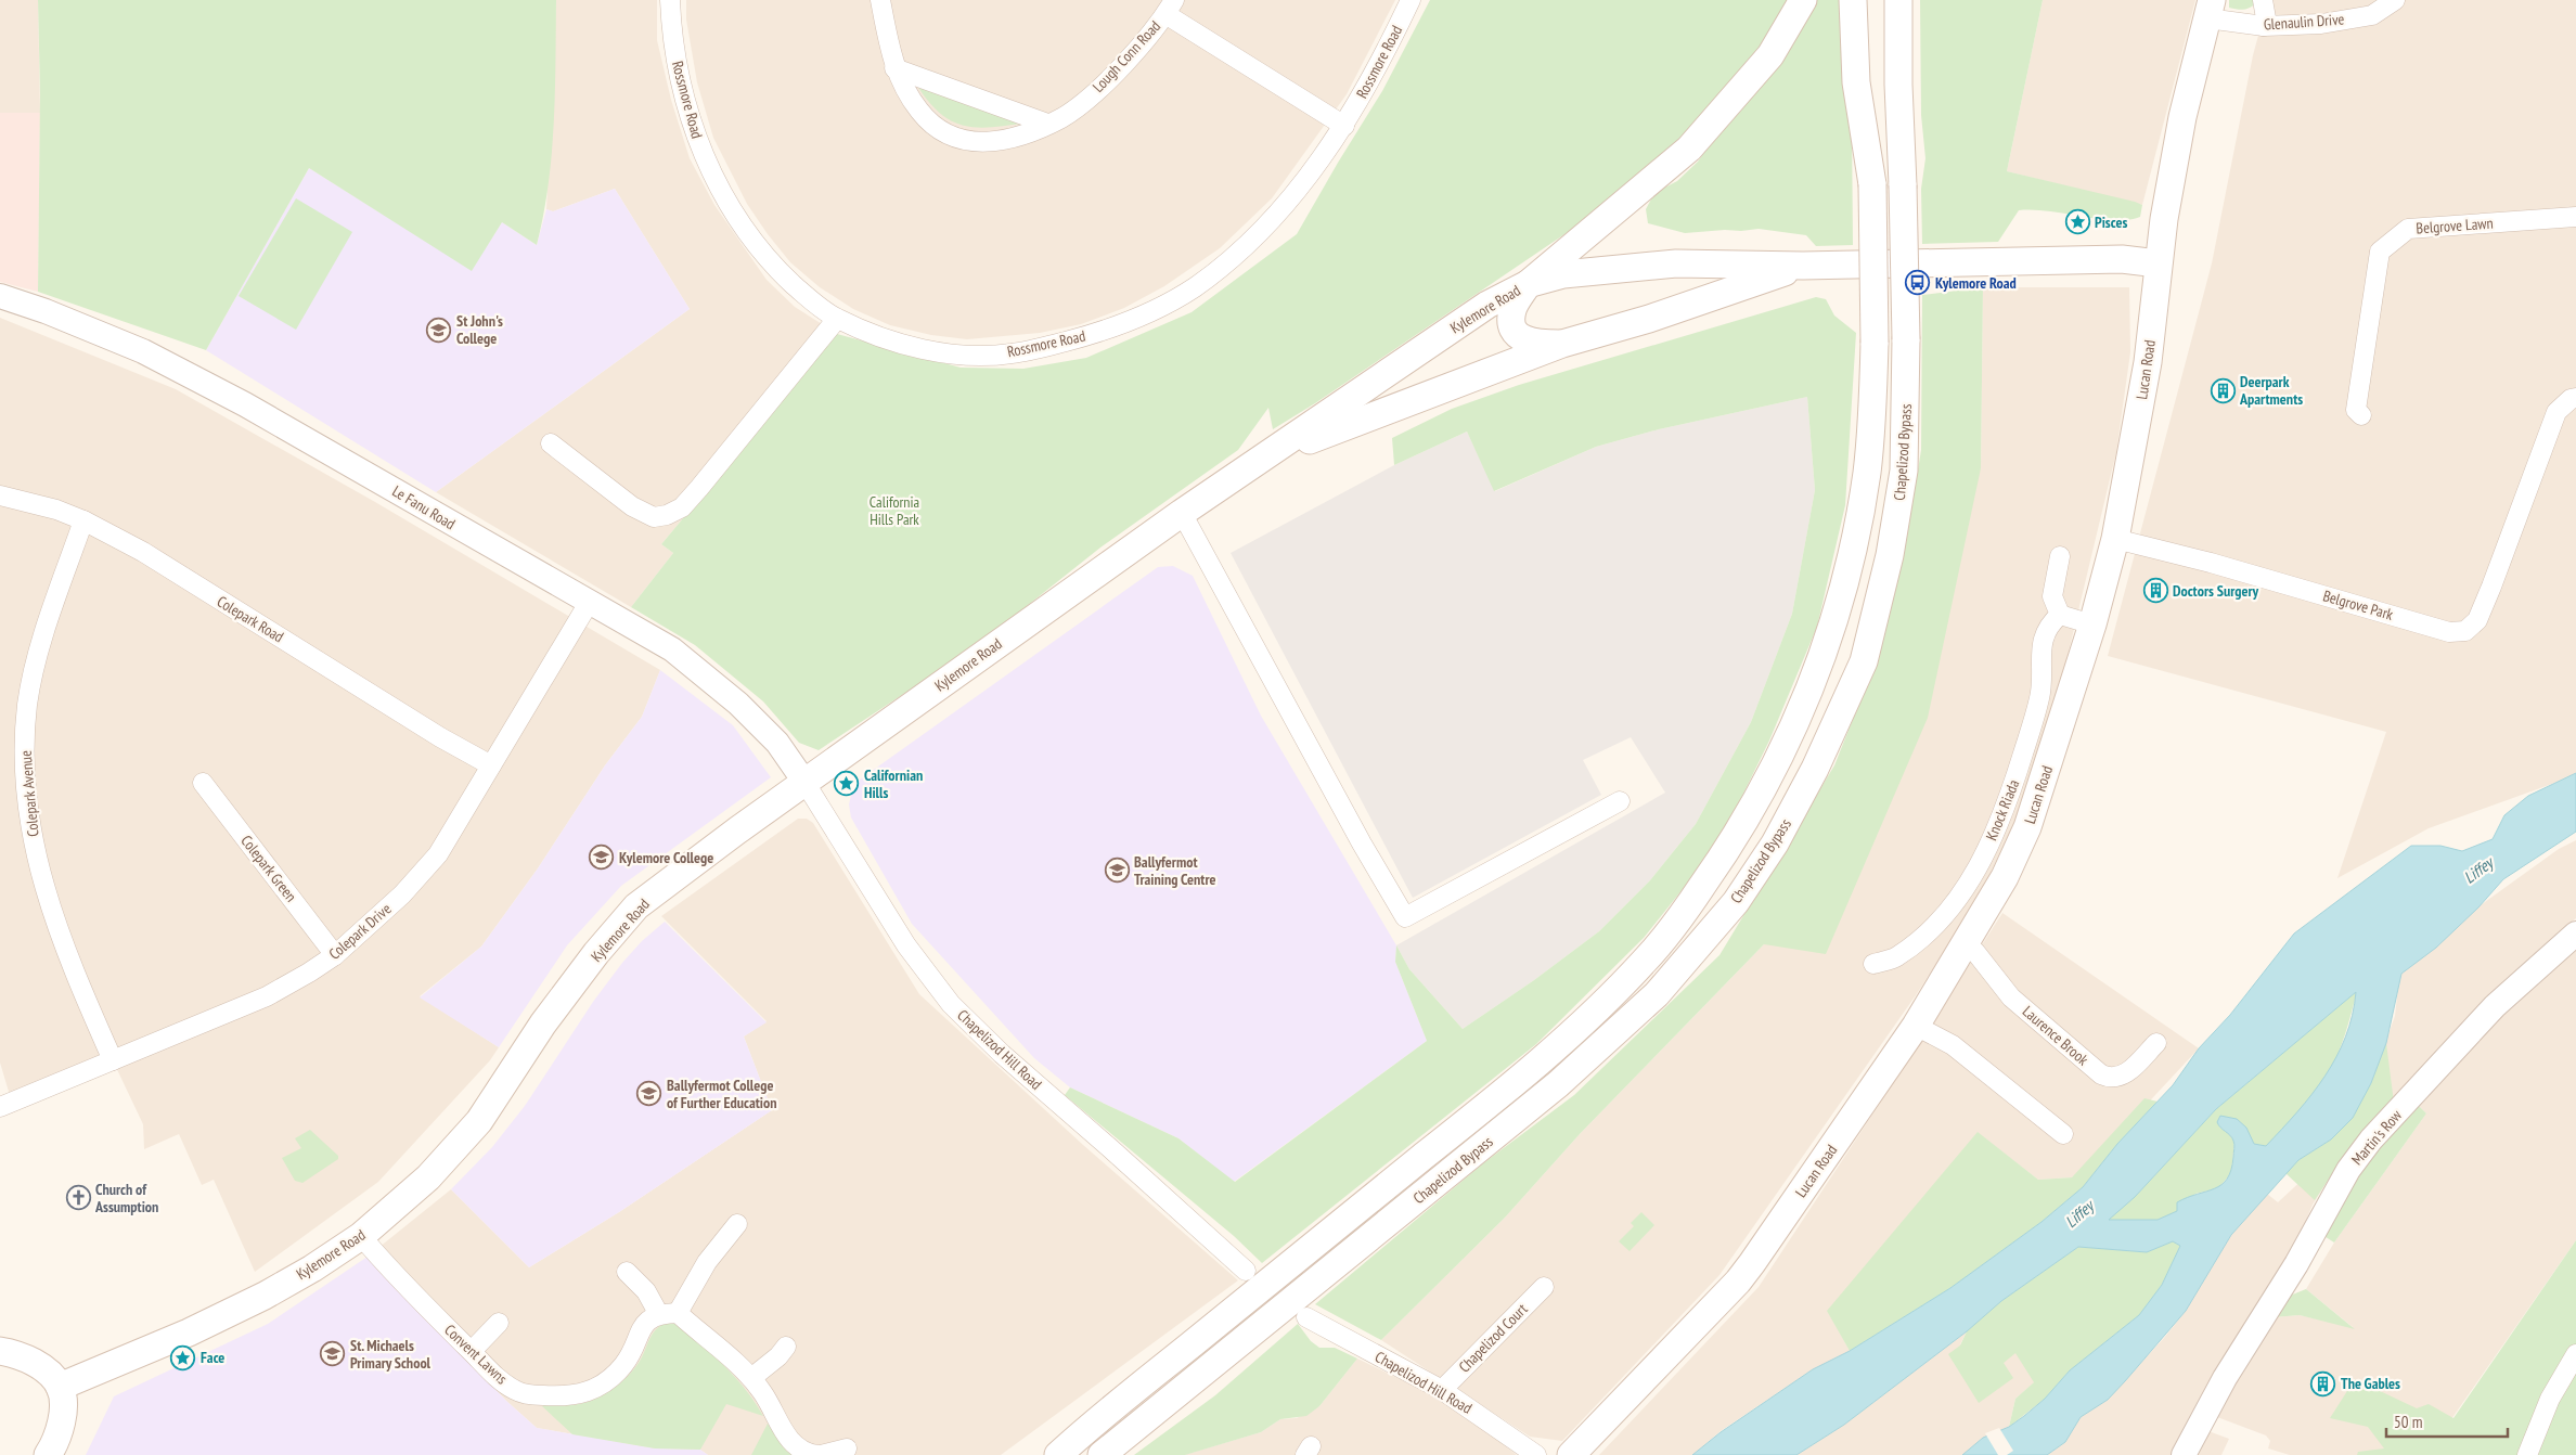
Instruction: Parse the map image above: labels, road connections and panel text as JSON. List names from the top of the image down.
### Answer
{
  "streets": {
    "main road": ["Kylemore Road", "Lucan Road", "Chapelizod Bypass"],
    "street": [
      "Glenaulin Drive",
      "Lough Conn Road",
      "Rossmore Road",
      "Belgrove Lawn",
      "Le Fanu Road",
      "Belgrove Park",
      "Colepark Road",
      "Colepark Avenue",
      "Knock Riada",
      "Colepark Green",
      "Colepark Drive",
      "Laurence Brook",
      "Chapelizod Hill Road",
      "Martin's Row",
      "Chapelizod Court",
      "Convent Lawns"
    ]
  },
  "crossings": [
    ["Glenaulin Drive", "Lucan Road"],
    ["Kylemore Road", "Lucan Road"],
    ["Kylemore Road", "Le Fanu Road"],
    ["Kylemore Road", "Chapelizod Hill Road"],
    ["Kylemore Road", "Convent Lawns"],
    ["Lucan Road", "Belgrove Park"],
    ["Lucan Road", "Laurence Brook"],
    ["Le Fanu Road", "Colepark Drive"],
    ["Le Fanu Road", "Chapelizod Hill Road"],
    ["Colepark Road", "Colepark Avenue"],
    ["Colepark Road", "Colepark Drive"],
    ["Colepark Avenue", "Colepark Drive"],
    ["Colepark Green", "Colepark Drive"],
    ["Chapelizod Hill Road", "Chapelizod Court"]
  ],
  "water": ["Liffey"],
  "parks": ["California Hills Park"],
  "places": {
    "place": ["Pisces", "Californian Hills", "Face"],
    "bus stop": ["Kylemore Road"],
    "school or university": [
      "St John's College",
      "Kylemore College",
      "Ballyfermot Training Centre",
      "Ballyfermot College of Further Education",
      "St. Michaels Primary School"
    ],
    "building": ["Deerpark Apartments", "Doctors Surgery", "The Gables"],
    "church": ["Church of Assumption"]
  },
  "scale_bar": "50 m"
}
